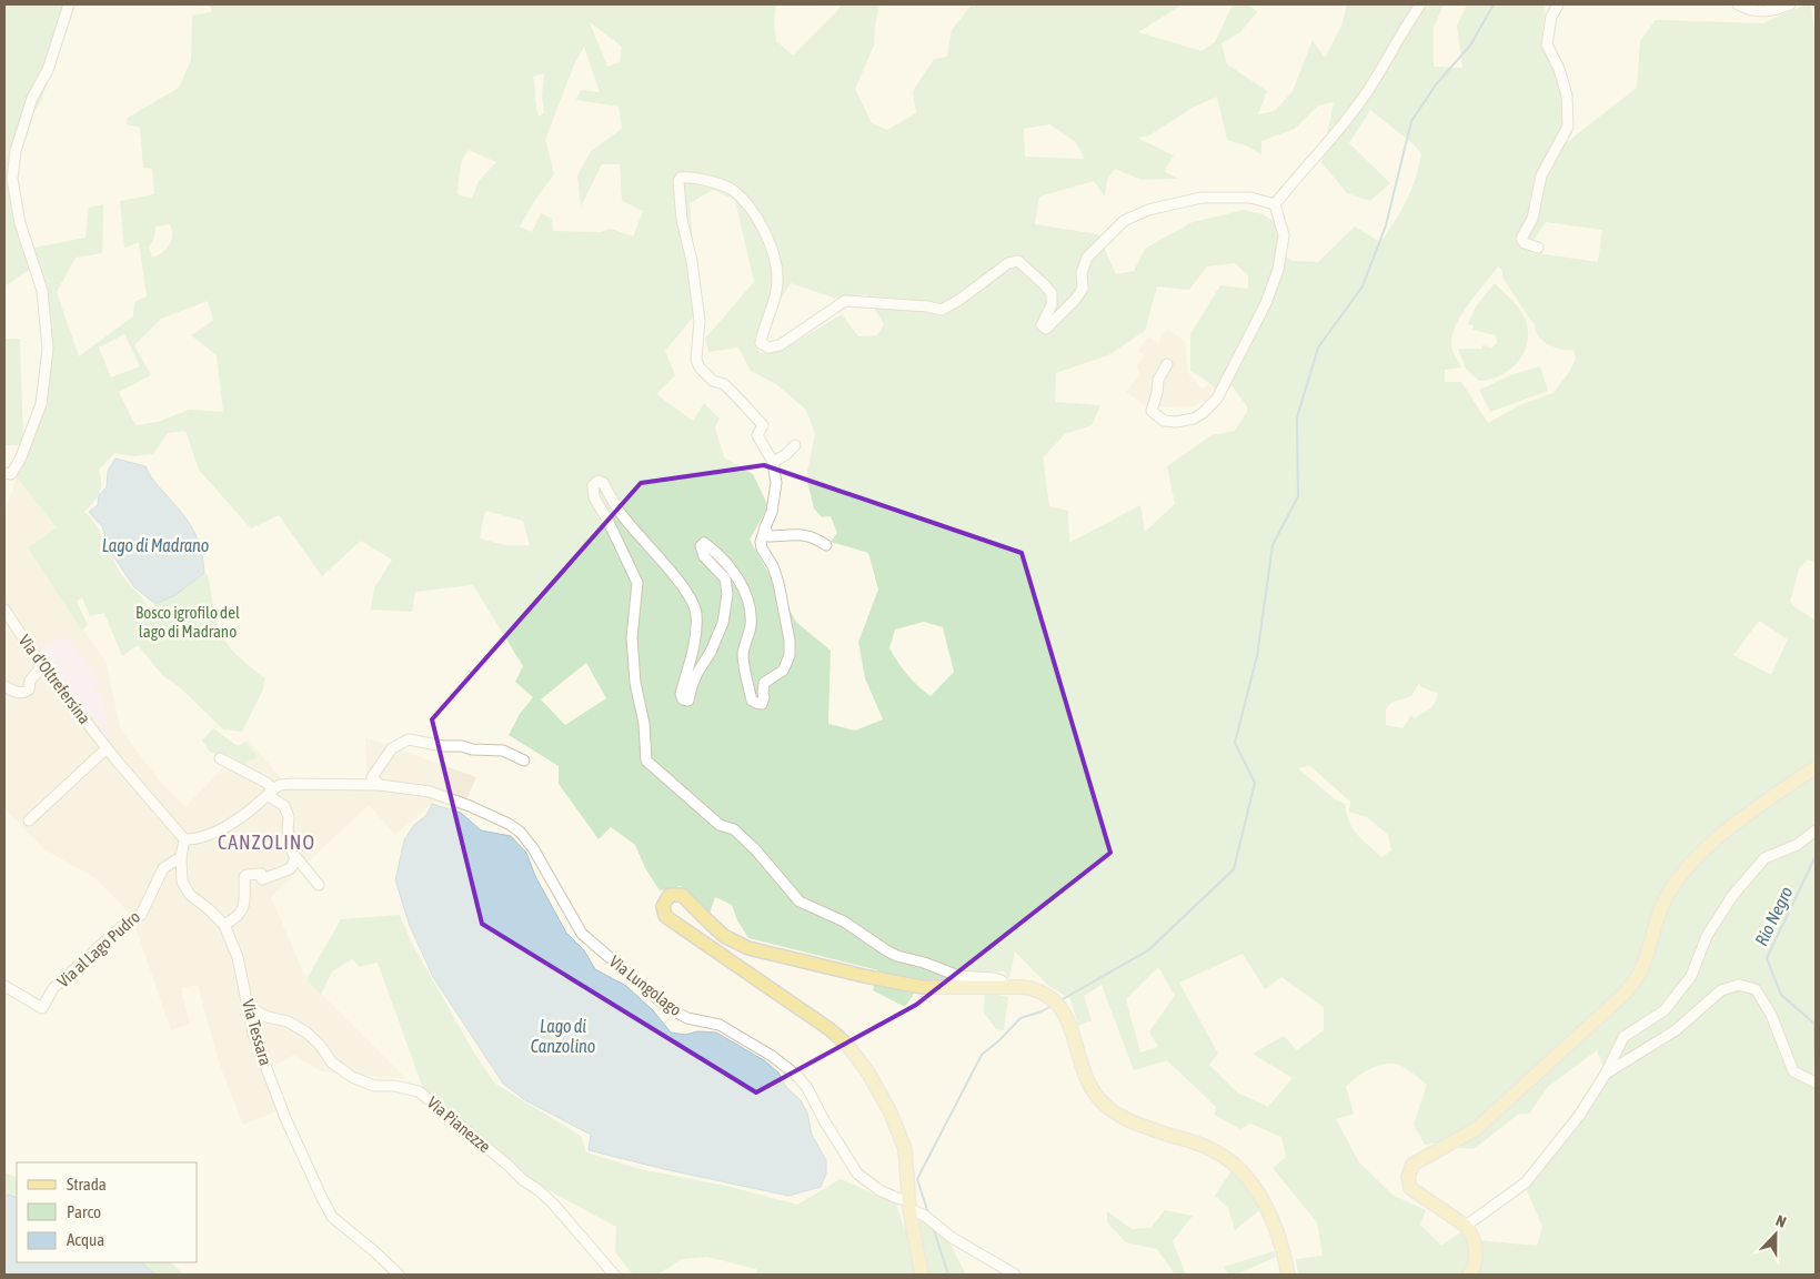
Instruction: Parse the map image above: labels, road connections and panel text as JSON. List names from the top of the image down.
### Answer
{
  "streets": {
    "street": [
      "Via d'Oltrefersina",
      "Via al Lago Pudro",
      "Via Lungolago",
      "Via Tessara",
      "Via Pianezze"
    ]
  },
  "crossings": [
    ["Via d'Oltrefersina", "Via Tessara"],
    ["Via al Lago Pudro", "Via Tessara"],
    ["Via Tessara", "Via Pianezze"]
  ],
  "districts": ["CANZOLINO"],
  "water": ["Lago di Madrano", "Rio Negro", "Lago di Canzolino"],
  "parks": ["Bosco igrofilo del lago di Madrano"],
  "legend": ["Strada", "Parco", "Acqua"],
  "north": "top"
}
